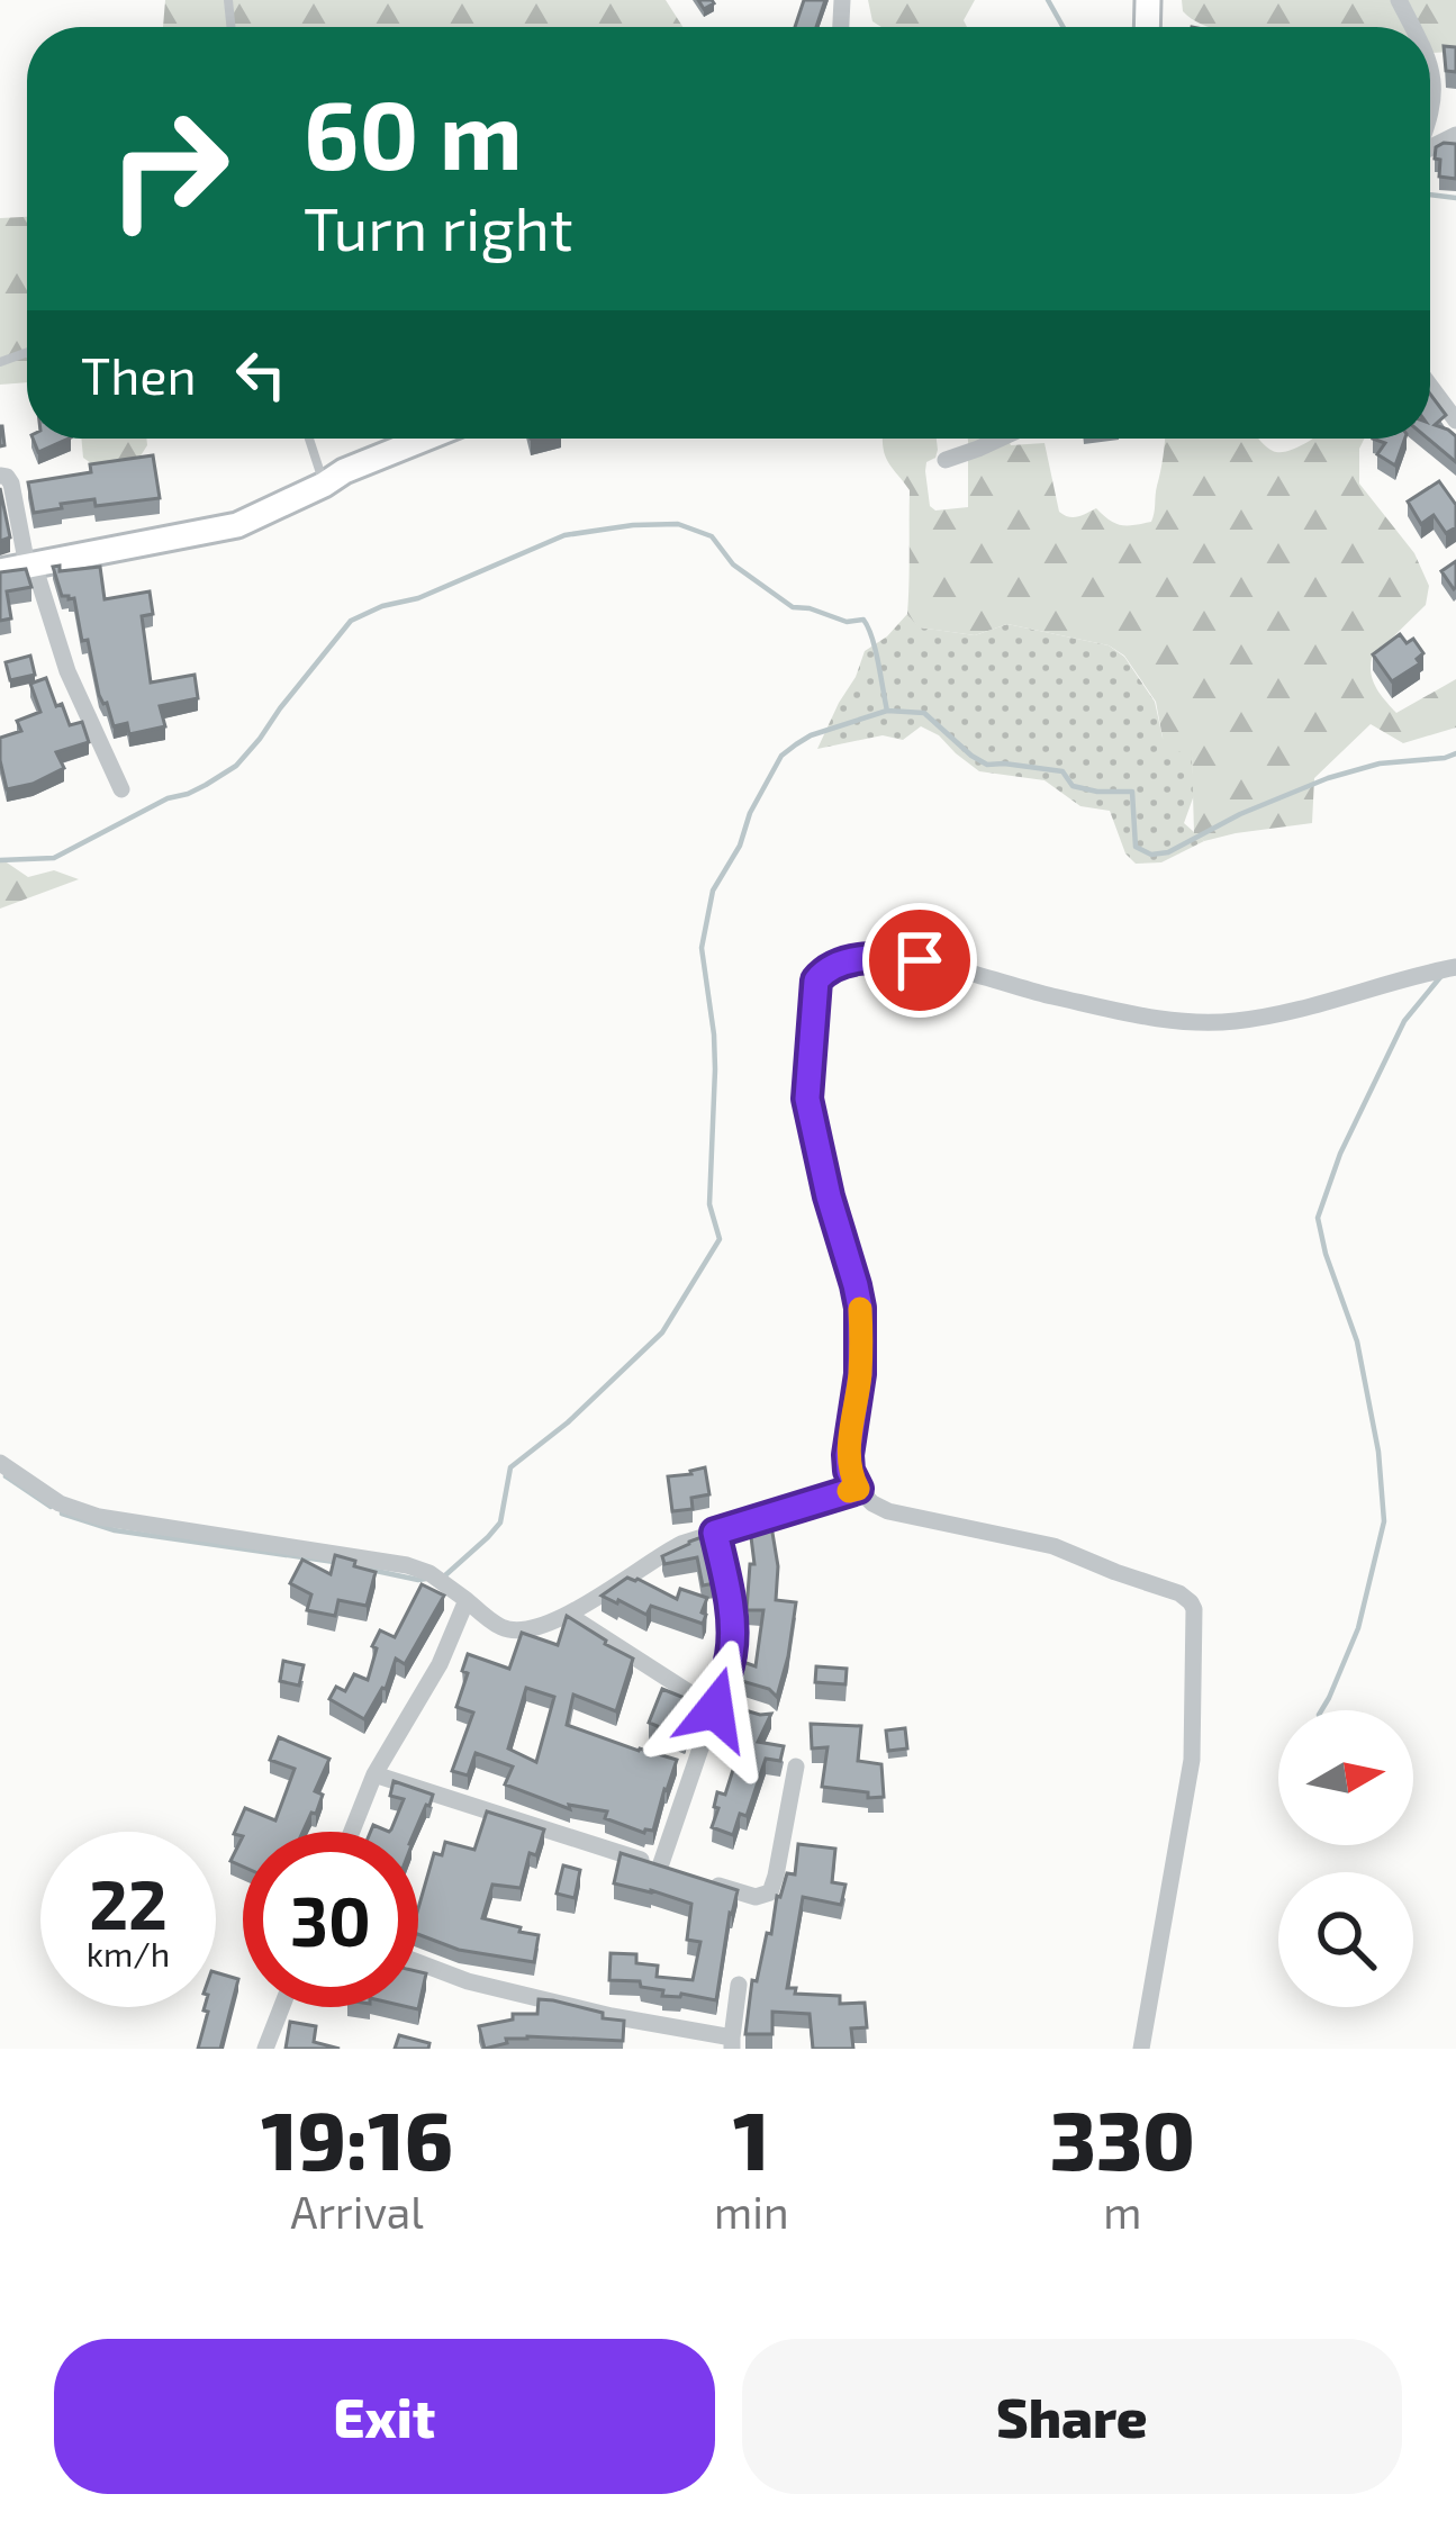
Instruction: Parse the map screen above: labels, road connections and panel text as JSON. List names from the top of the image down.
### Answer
{
  "north": "right",
  "page": {
    "turn": ["60 m", "Turn right"],
    "then": "Then",
    "speed": "22 km/h",
    "limit": "30",
    "eta": [
      "19:16",
      "Arrival",
      "1",
      "min",
      "330",
      "m"
    ],
    "buttons": ["Exit", "Share"]
  }
}
